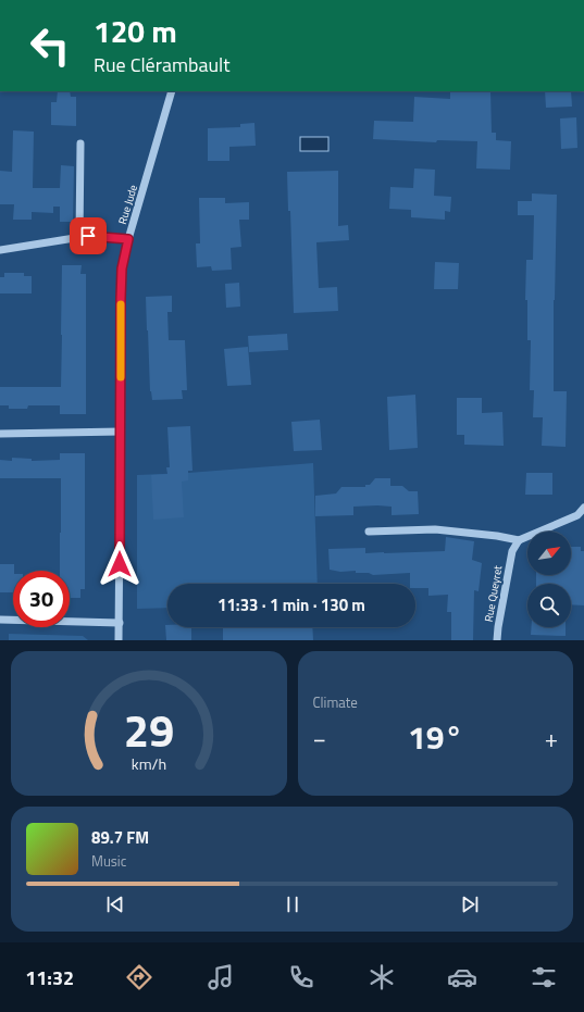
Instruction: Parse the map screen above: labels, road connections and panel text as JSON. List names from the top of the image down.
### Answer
{
  "streets": {
    "street": ["Rue Jude", "Rue Queyret"]
  },
  "north": "top right",
  "page": {
    "turn": ["120 m", "Rue Clérambault"],
    "limit": "30",
    "trip": "11:33 · 1 min · 130 m",
    "tile": "Climate",
    "heat": ["−", "19°", "+"],
    "song": ["89.7 FM", "Music"],
    "tabs": "11:32",
    "gauge": ["29", "km/h"]
  }
}
